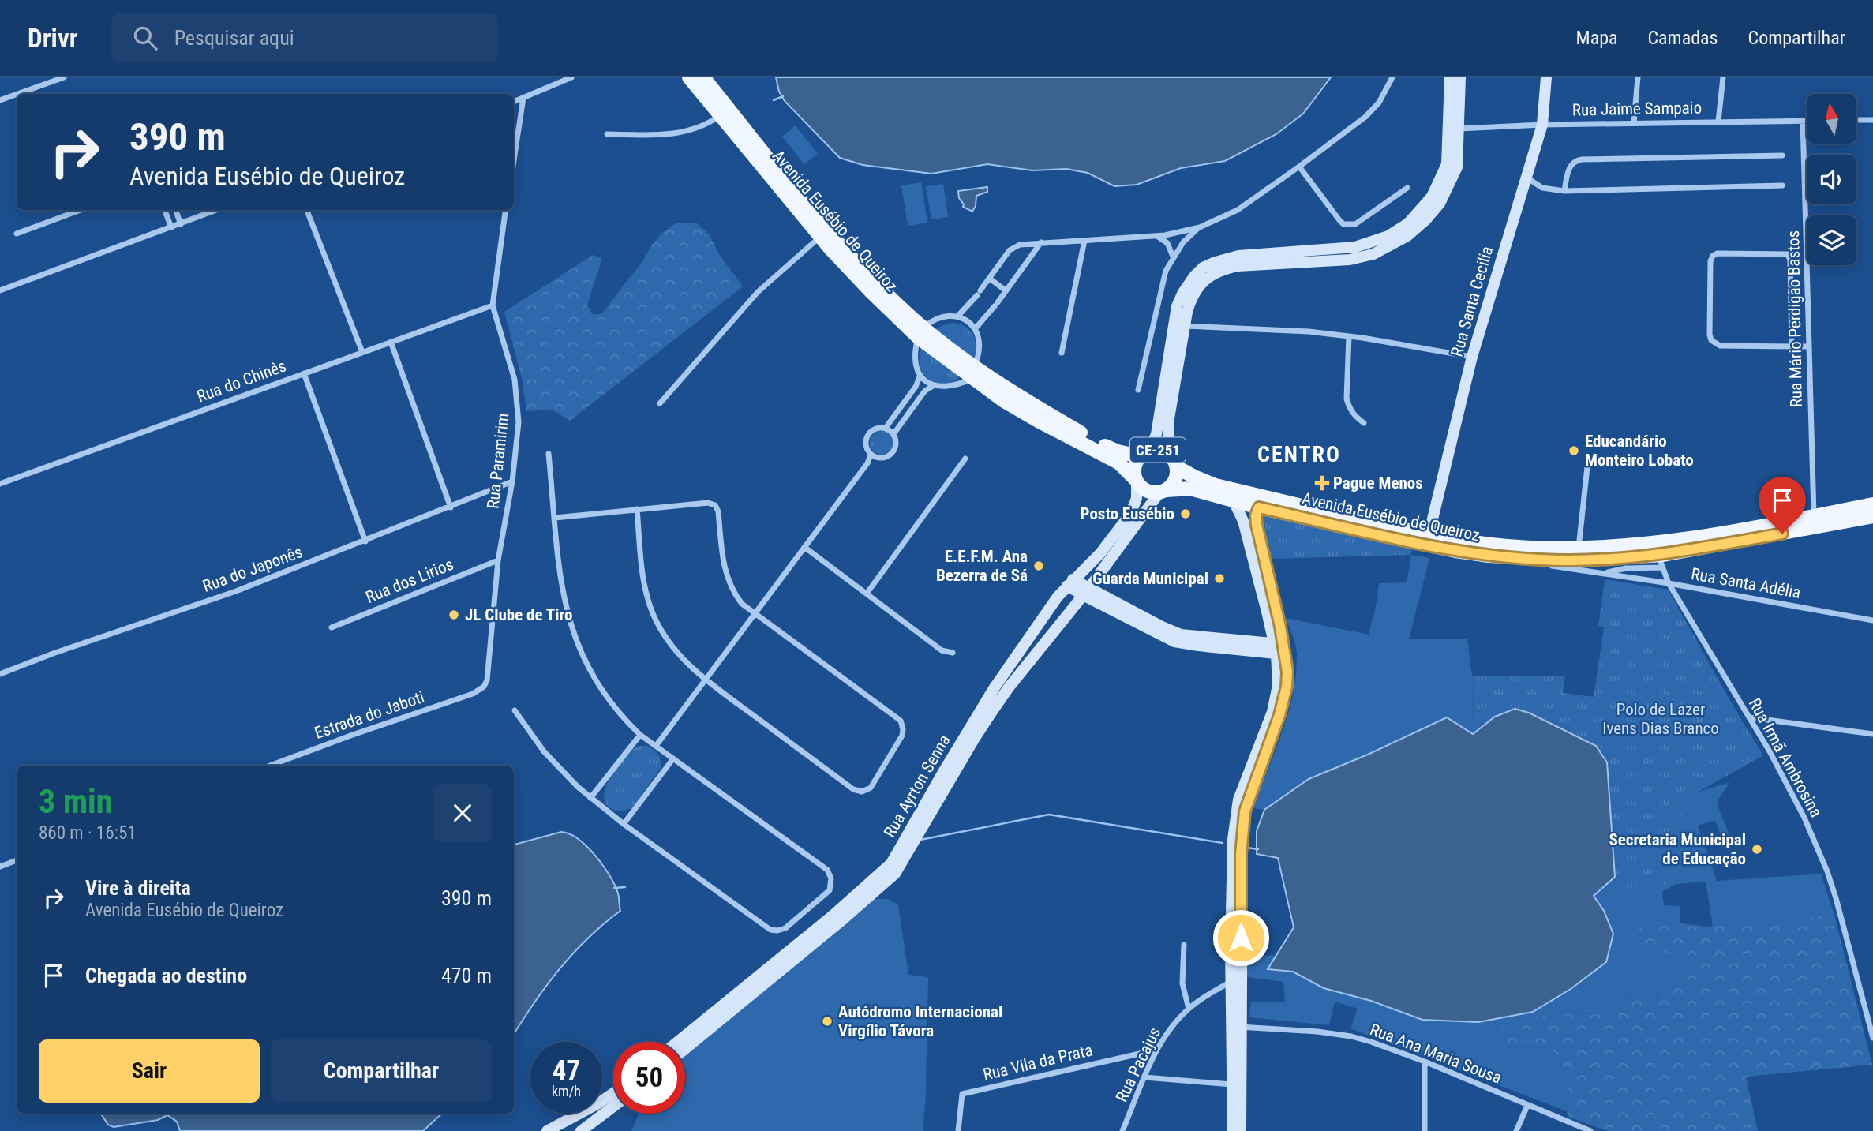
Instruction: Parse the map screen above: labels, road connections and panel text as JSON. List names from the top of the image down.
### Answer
{
  "streets": {
    "main road": ["Avenida Eusébio de Queiroz", "CE-251"],
    "street": [
      "Rua Jaime Sampaio",
      "Rua Santa Cecilia",
      "Rua Mário Perdigão Bastos",
      "Rua do Chinês",
      "Rua Paramirim",
      "Rua do Japonês",
      "Rua dos Lirios",
      "Rua Santa Adélia",
      "Estrada do Jaboti",
      "Rua Irmã Ambrosina",
      "Rua Ayrton Senna",
      "Rua Ana Maria Sousa",
      "Rua Vila da Prata",
      "Rua Pacajus"
    ]
  },
  "crossings": [
    ["Rua Jaime Sampaio", "Rua Santa Cecilia"],
    ["Rua Jaime Sampaio", "Rua Mário Perdigão Bastos"],
    ["Avenida Eusébio de Queiroz", "Rua Santa Cecilia"],
    ["Avenida Eusébio de Queiroz", "Rua Mário Perdigão Bastos"],
    ["Avenida Eusébio de Queiroz", "CE-251"],
    ["Avenida Eusébio de Queiroz", "Rua Santa Adélia"],
    ["Avenida Eusébio de Queiroz", "Rua Irmã Ambrosina"],
    ["Avenida Eusébio de Queiroz", "Rua Ayrton Senna"],
    ["Rua do Chinês", "Rua Paramirim"],
    ["CE-251", "Rua Ayrton Senna"],
    ["Rua Paramirim", "Rua do Japonês"],
    ["Rua Paramirim", "Rua dos Lirios"],
    ["Rua Paramirim", "Estrada do Jaboti"],
    ["Rua Santa Adélia", "Rua Irmã Ambrosina"],
    ["Rua Vila da Prata", "Rua Pacajus"]
  ],
  "districts": ["CENTRO"],
  "parks": ["Polo de Lazer Ivens Dias Branco"],
  "places": {
    "other": [
      "Educandário Monteiro Lobato",
      "Posto Eusébio",
      "E.E.F.M. Ana Bezerra de Sá",
      "Guarda Municipal",
      "JL Clube de Tiro",
      "Secretaria Municipal de Educação",
      "Autódromo Internacional Virgílio Távora"
    ],
    "health": ["Pague Menos"]
  },
  "north": "top",
  "page": {
    "header": "Drivr",
    "search": "Pesquisar aqui",
    "nav": ["Mapa", "Camadas", "Compartilhar"],
    "turn": ["390 m", "Avenida Eusébio de Queiroz"],
    "heading": ["3 min", "860 m · 16:51"],
    "list": [
      {
        "name": "Vire à direita",
        "note": "Avenida Eusébio de Queiroz",
        "value": "390 m"
      },
      {
        "name": "Chegada ao destino",
        "value": "470 m"
      }
    ],
    "buttons": ["Sair", "Compartilhar"],
    "speed": "47 km/h",
    "limit": "50"
  }
}
